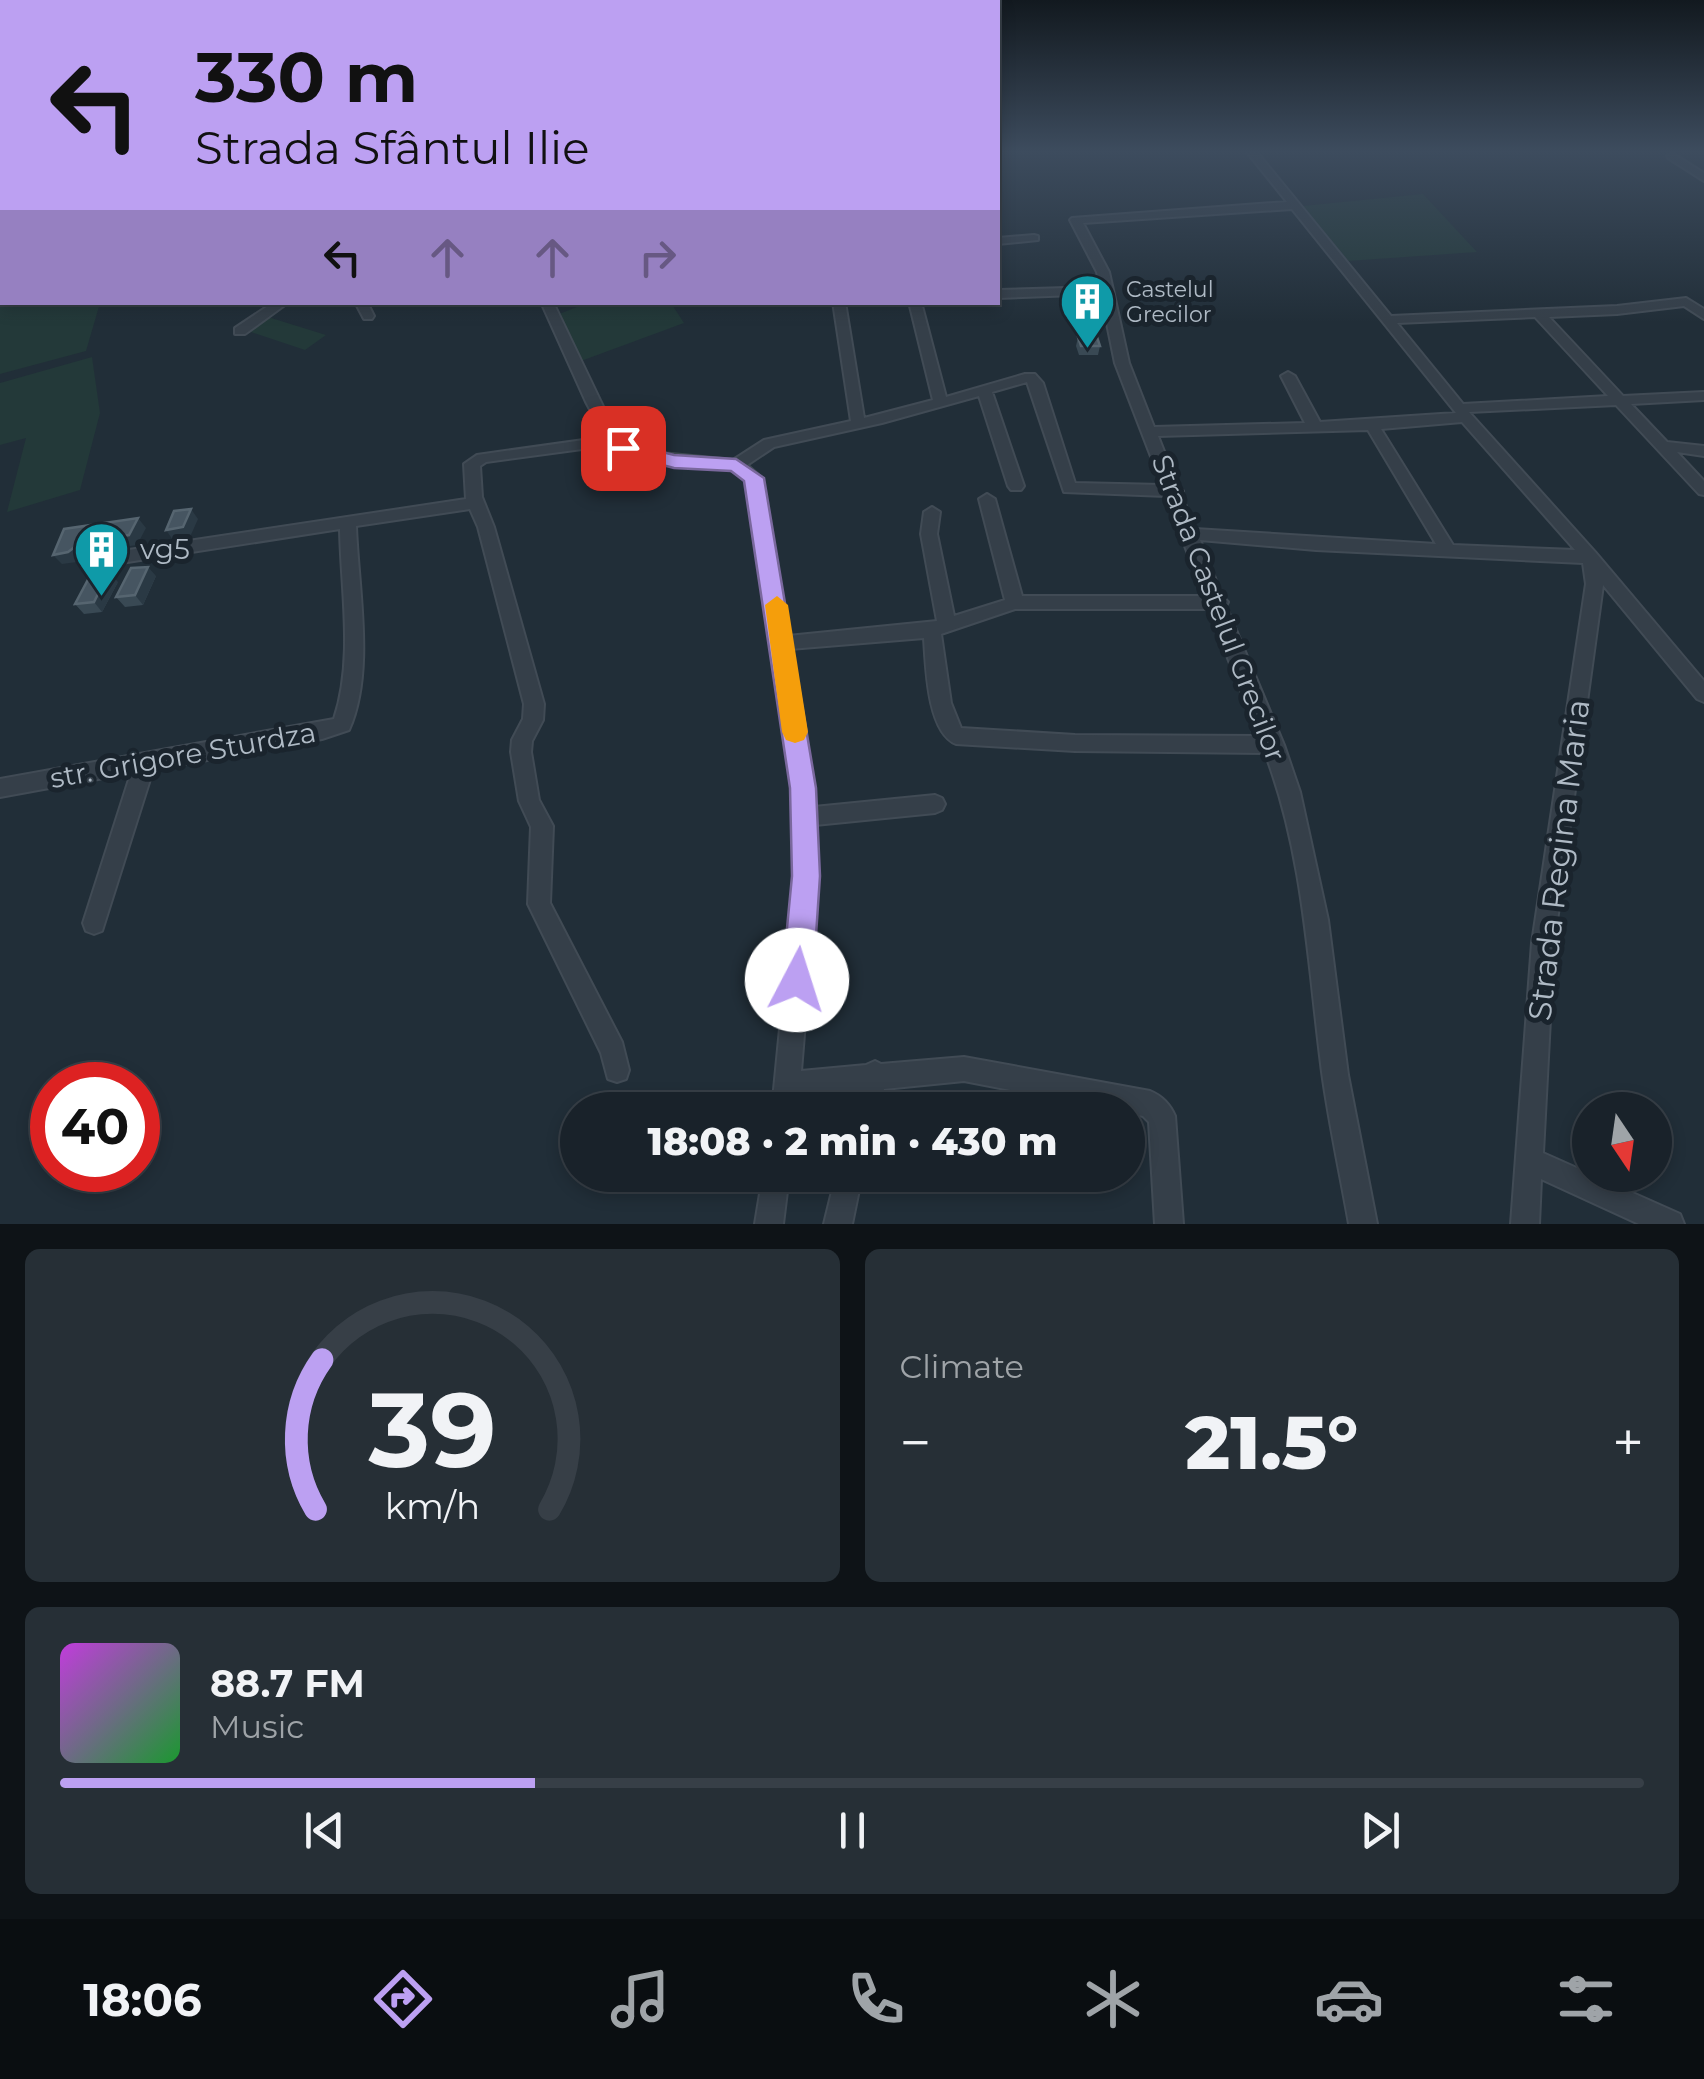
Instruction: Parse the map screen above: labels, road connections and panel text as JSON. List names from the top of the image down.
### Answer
{
  "streets": {
    "street": ["Strada Castelul Grecilor", "str. Grigore Sturdza", "Strada Regina Maria"]
  },
  "places": {
    "building": ["Castelul Grecilor", "vg5"]
  },
  "north": "bottom",
  "page": {
    "turn": ["330 m", "Strada Sfântul Ilie"],
    "limit": "40",
    "trip": "18:08 · 2 min · 430 m",
    "tile": "Climate",
    "heat": ["−", "21.5°", "+"],
    "song": ["88.7 FM", "Music"],
    "tabs": "18:06",
    "gauge": ["39", "km/h"]
  }
}
